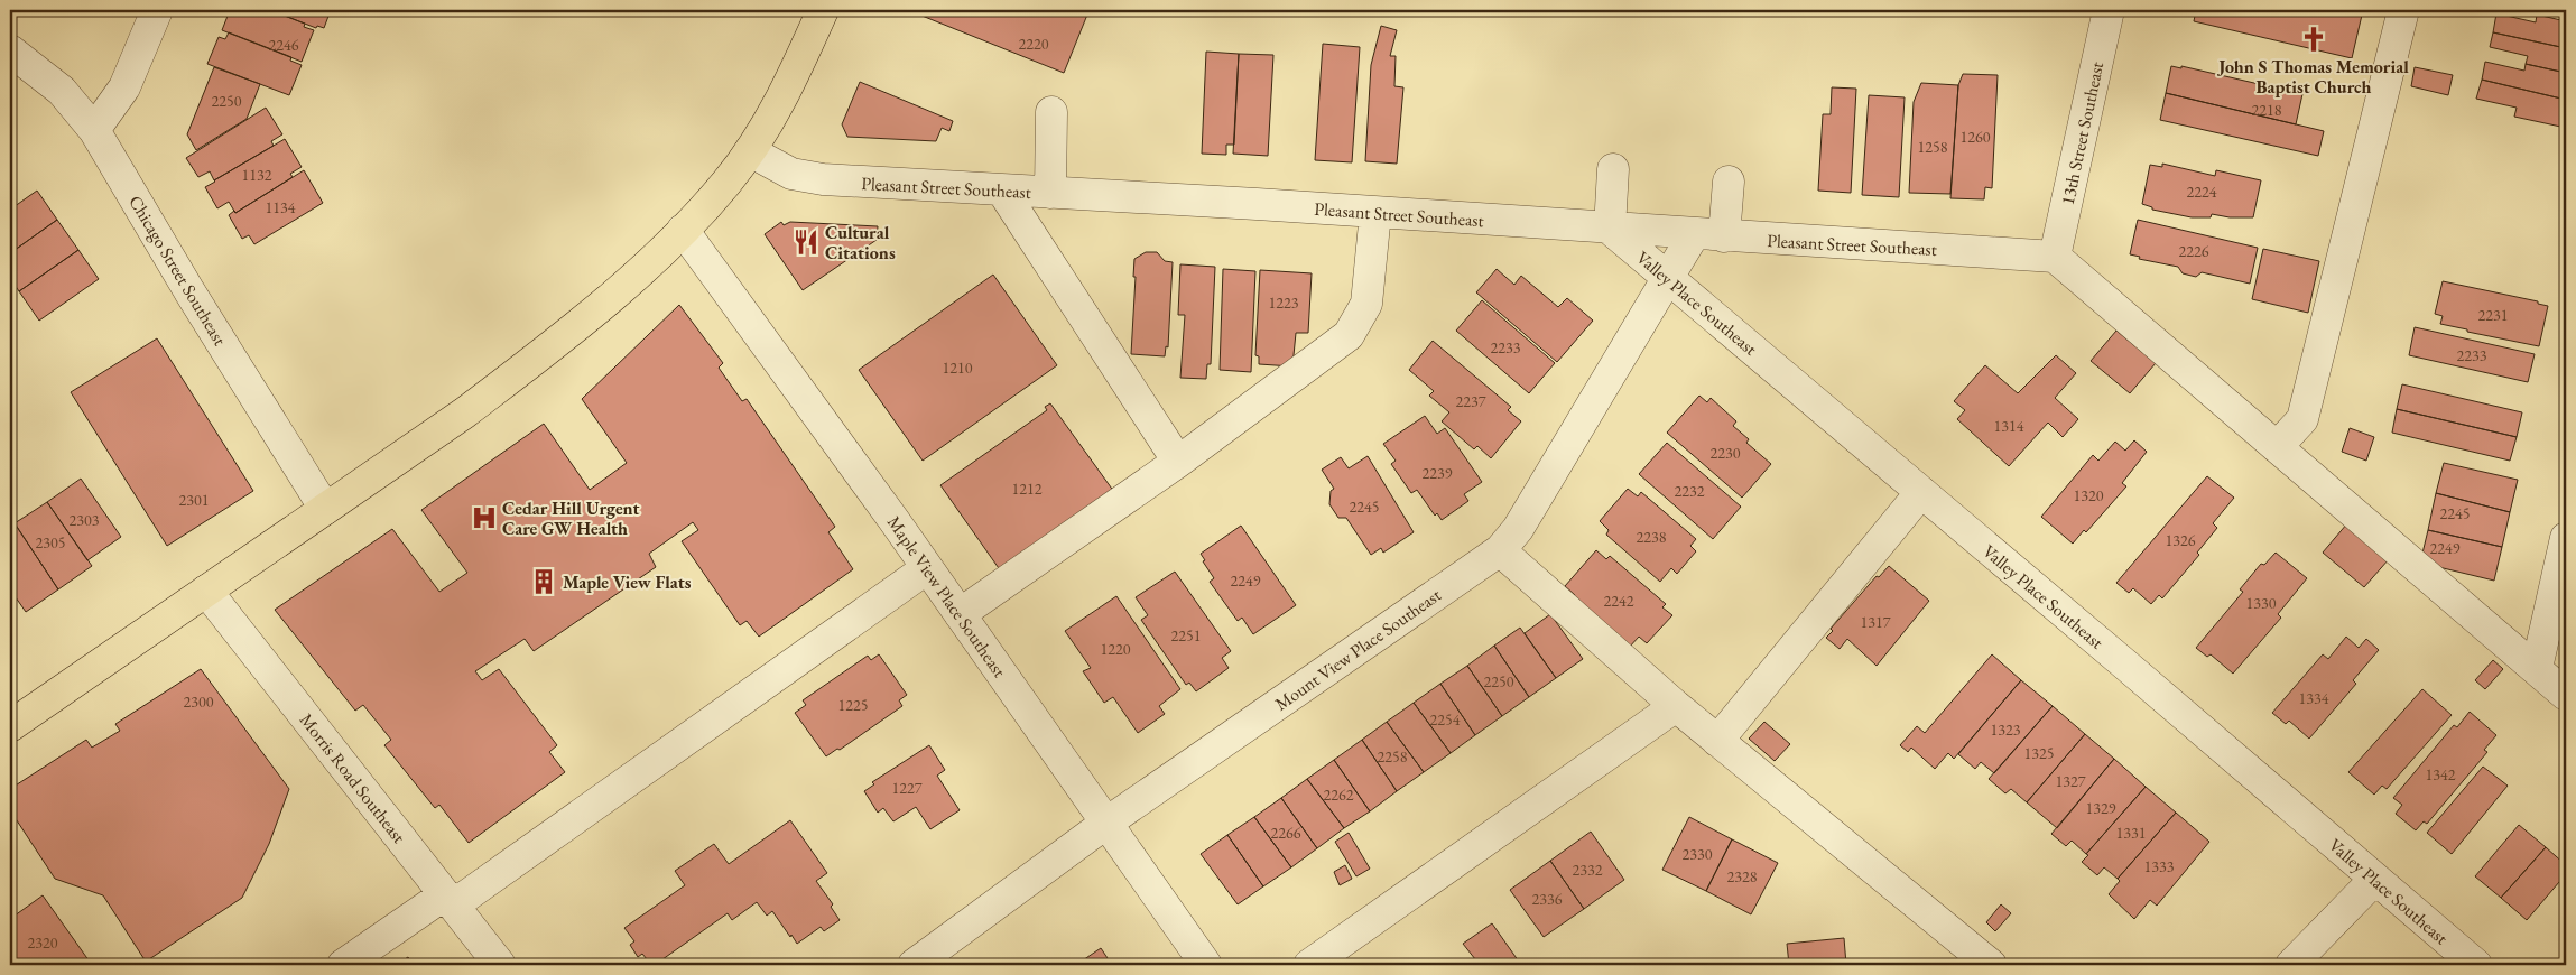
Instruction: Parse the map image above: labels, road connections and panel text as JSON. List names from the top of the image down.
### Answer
{
  "streets": {
    "street": [
      "13th Street Southeast",
      "Pleasant Street Southeast",
      "Chicago Street Southeast",
      "Valley Place Southeast",
      "Maple View Place Southeast",
      "Mount View Place Southeast",
      "Morris Road Southeast"
    ]
  },
  "crossings": [
    ["13th Street Southeast", "Pleasant Street Southeast"],
    ["Pleasant Street Southeast", "Valley Place Southeast"],
    ["Pleasant Street Southeast", "Mount View Place Southeast"],
    ["Valley Place Southeast", "Mount View Place Southeast"],
    ["Maple View Place Southeast", "Mount View Place Southeast"]
  ],
  "places": {
    "church": ["John S Thomas Memorial Baptist Church"],
    "restaurant": ["Cultural Citations"],
    "hospital": ["Cedar Hill Urgent Care GW Health"],
    "building": ["Maple View Flats"]
  },
  "house_numbers": [
    "2220",
    "2246",
    "2250",
    "2218",
    "1260",
    "1258",
    "1132",
    "2224",
    "1134",
    "2226",
    "1223",
    "2231",
    "2233",
    "2233",
    "1210",
    "2237",
    "1314",
    "2230",
    "2239",
    "1212",
    "2232",
    "1320",
    "2301",
    "2245",
    "2245",
    "2303",
    "2238",
    "1326",
    "2305",
    "2249",
    "2249",
    "2242",
    "1330",
    "1317",
    "2251",
    "1220",
    "2250",
    "1334",
    "2300",
    "1225",
    "2254",
    "1323",
    "1325",
    "2258",
    "1342",
    "1327",
    "1227",
    "2262",
    "1329",
    "2266",
    "1331",
    "2330",
    "1333",
    "2332",
    "2328",
    "2336",
    "2320"
  ]
}
